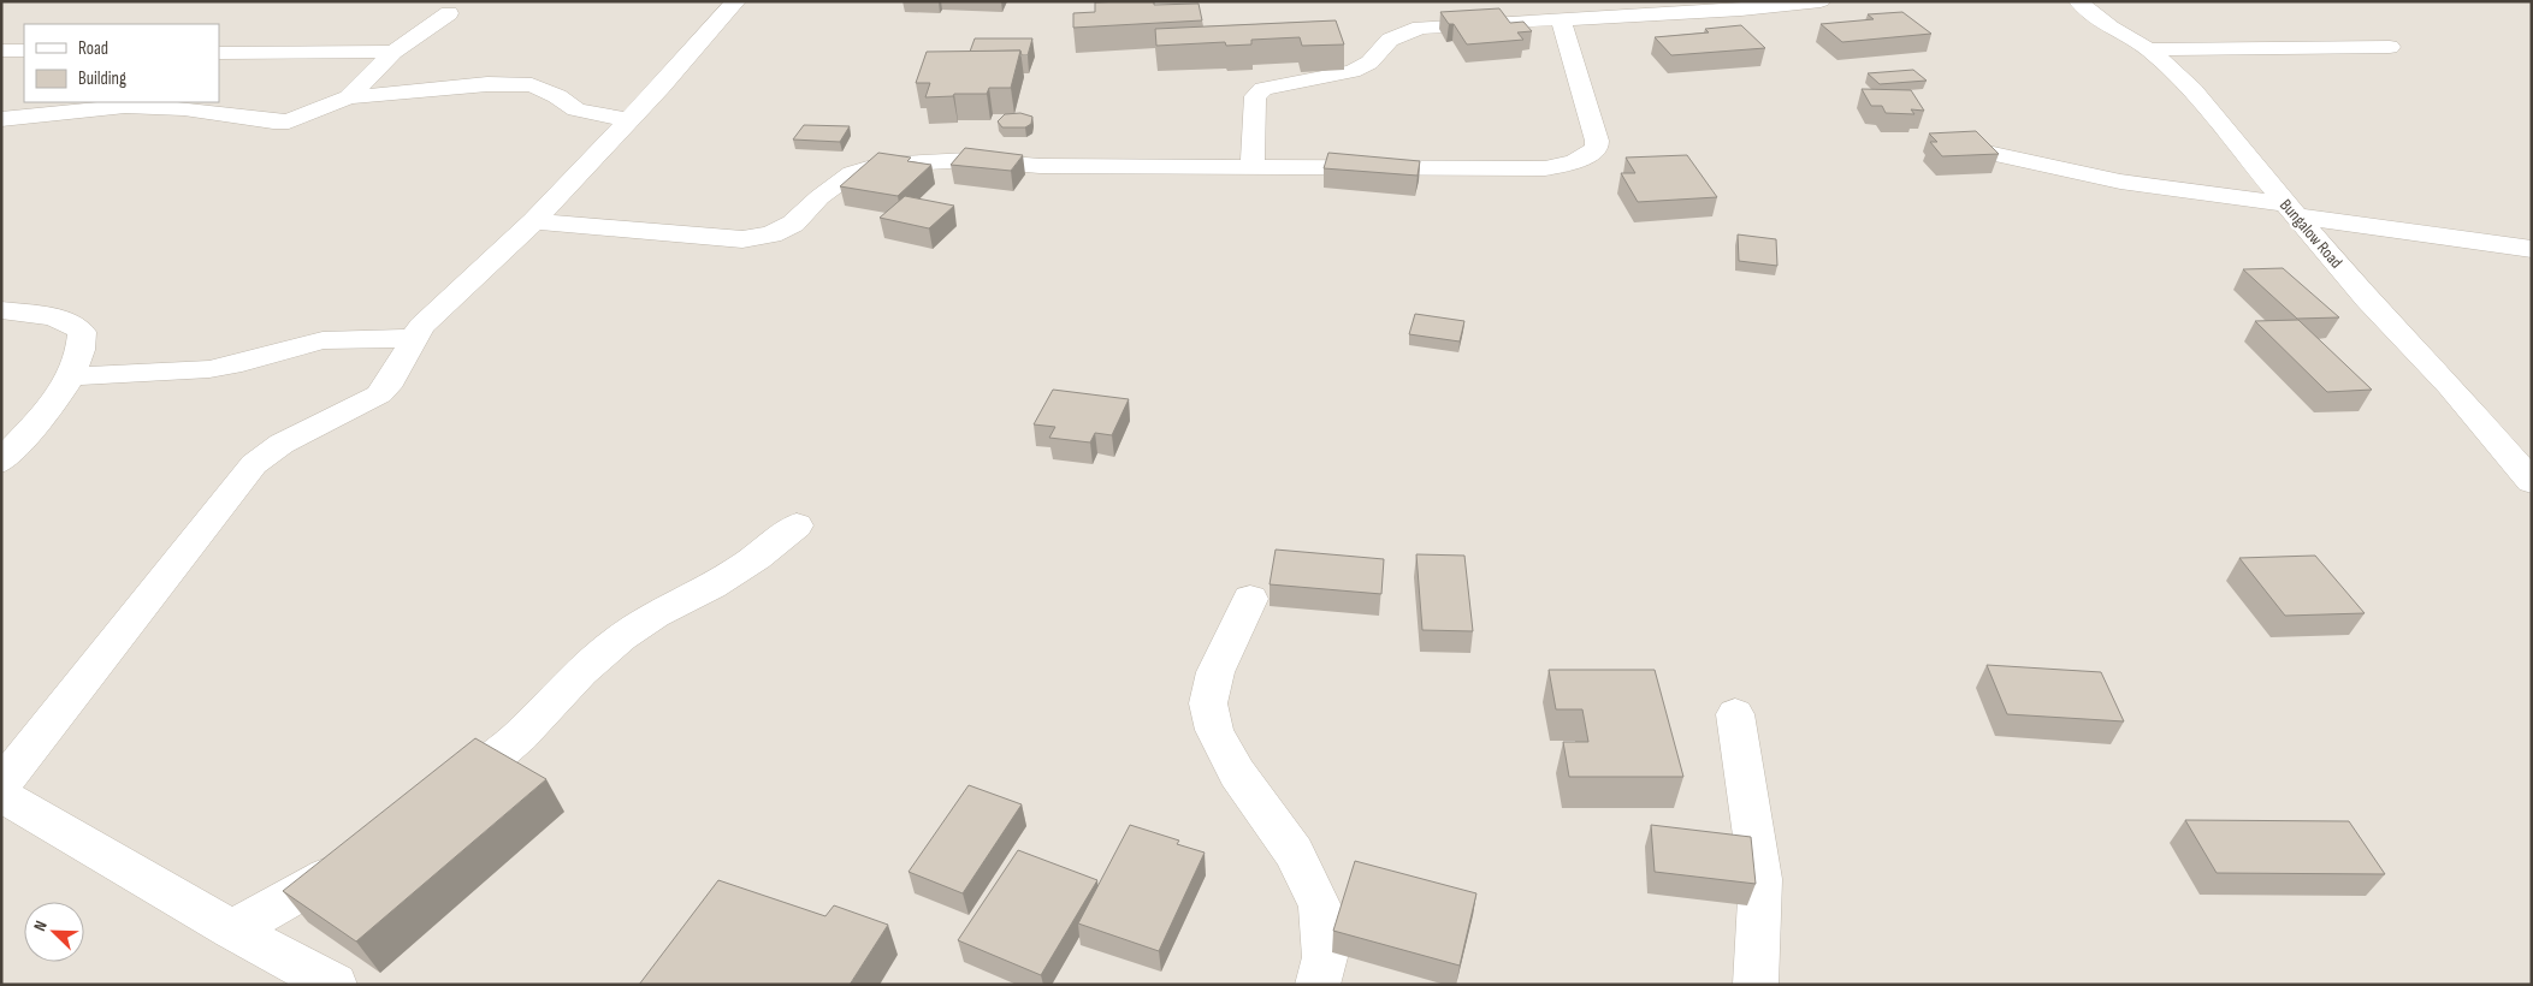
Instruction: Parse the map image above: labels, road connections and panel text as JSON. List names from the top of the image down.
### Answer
{
  "streets": {
    "street": ["Bungalow Road"]
  },
  "legend": ["Road", "Building"],
  "north": "top left"
}
